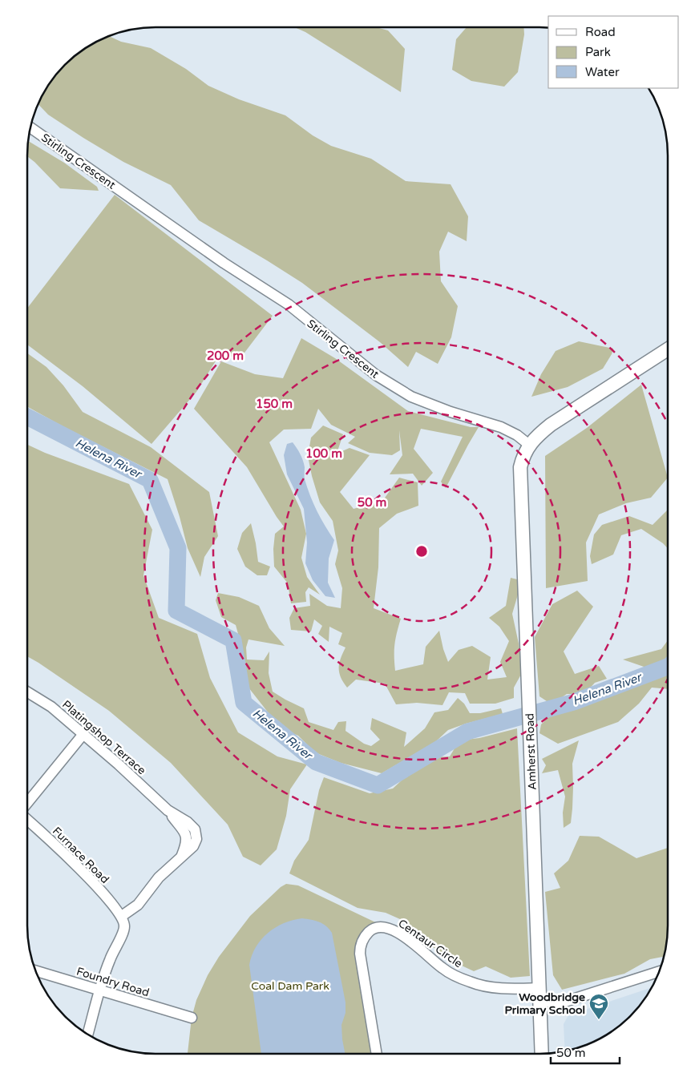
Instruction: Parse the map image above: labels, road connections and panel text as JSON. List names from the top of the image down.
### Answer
{
  "streets": {
    "street": [
      "Stirling Crescent",
      "Platingshop Terrace",
      "Amherst Road",
      "Furnace Road",
      "Centaur Circle",
      "Foundry Road"
    ]
  },
  "crossings": [
    ["Stirling Crescent", "Amherst Road"],
    ["Platingshop Terrace", "Furnace Road"],
    ["Amherst Road", "Centaur Circle"]
  ],
  "water": ["Helena River"],
  "parks": ["Coal Dam Park"],
  "places": {
    "school or university": ["Woodbridge Primary School"]
  },
  "legend": ["Road", "Park", "Water"],
  "scale_bar": "50 m",
  "rings": [
    "200 m",
    "150 m",
    "100 m",
    "50 m"
  ]
}
